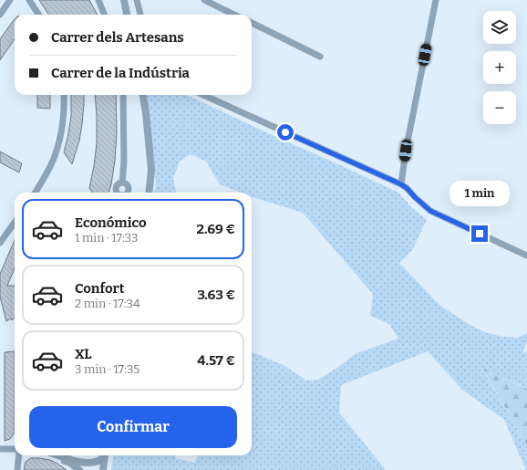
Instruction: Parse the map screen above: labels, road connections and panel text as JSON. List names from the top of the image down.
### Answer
{
  "page": {
    "map_buttons": ["+", "−"],
    "banner": ["Carrer dels Artesans", "Carrer de la Indústria"],
    "bubble": "1 min",
    "list": [
      {
        "name": "Económico",
        "note": "1 min · 17:33",
        "value": "2.69 €"
      },
      {
        "name": "Confort",
        "note": "2 min · 17:34",
        "value": "3.63 €"
      },
      {
        "name": "XL",
        "note": "3 min · 17:35",
        "value": "4.57 €"
      }
    ],
    "buttons": "Confirmar"
  }
}
